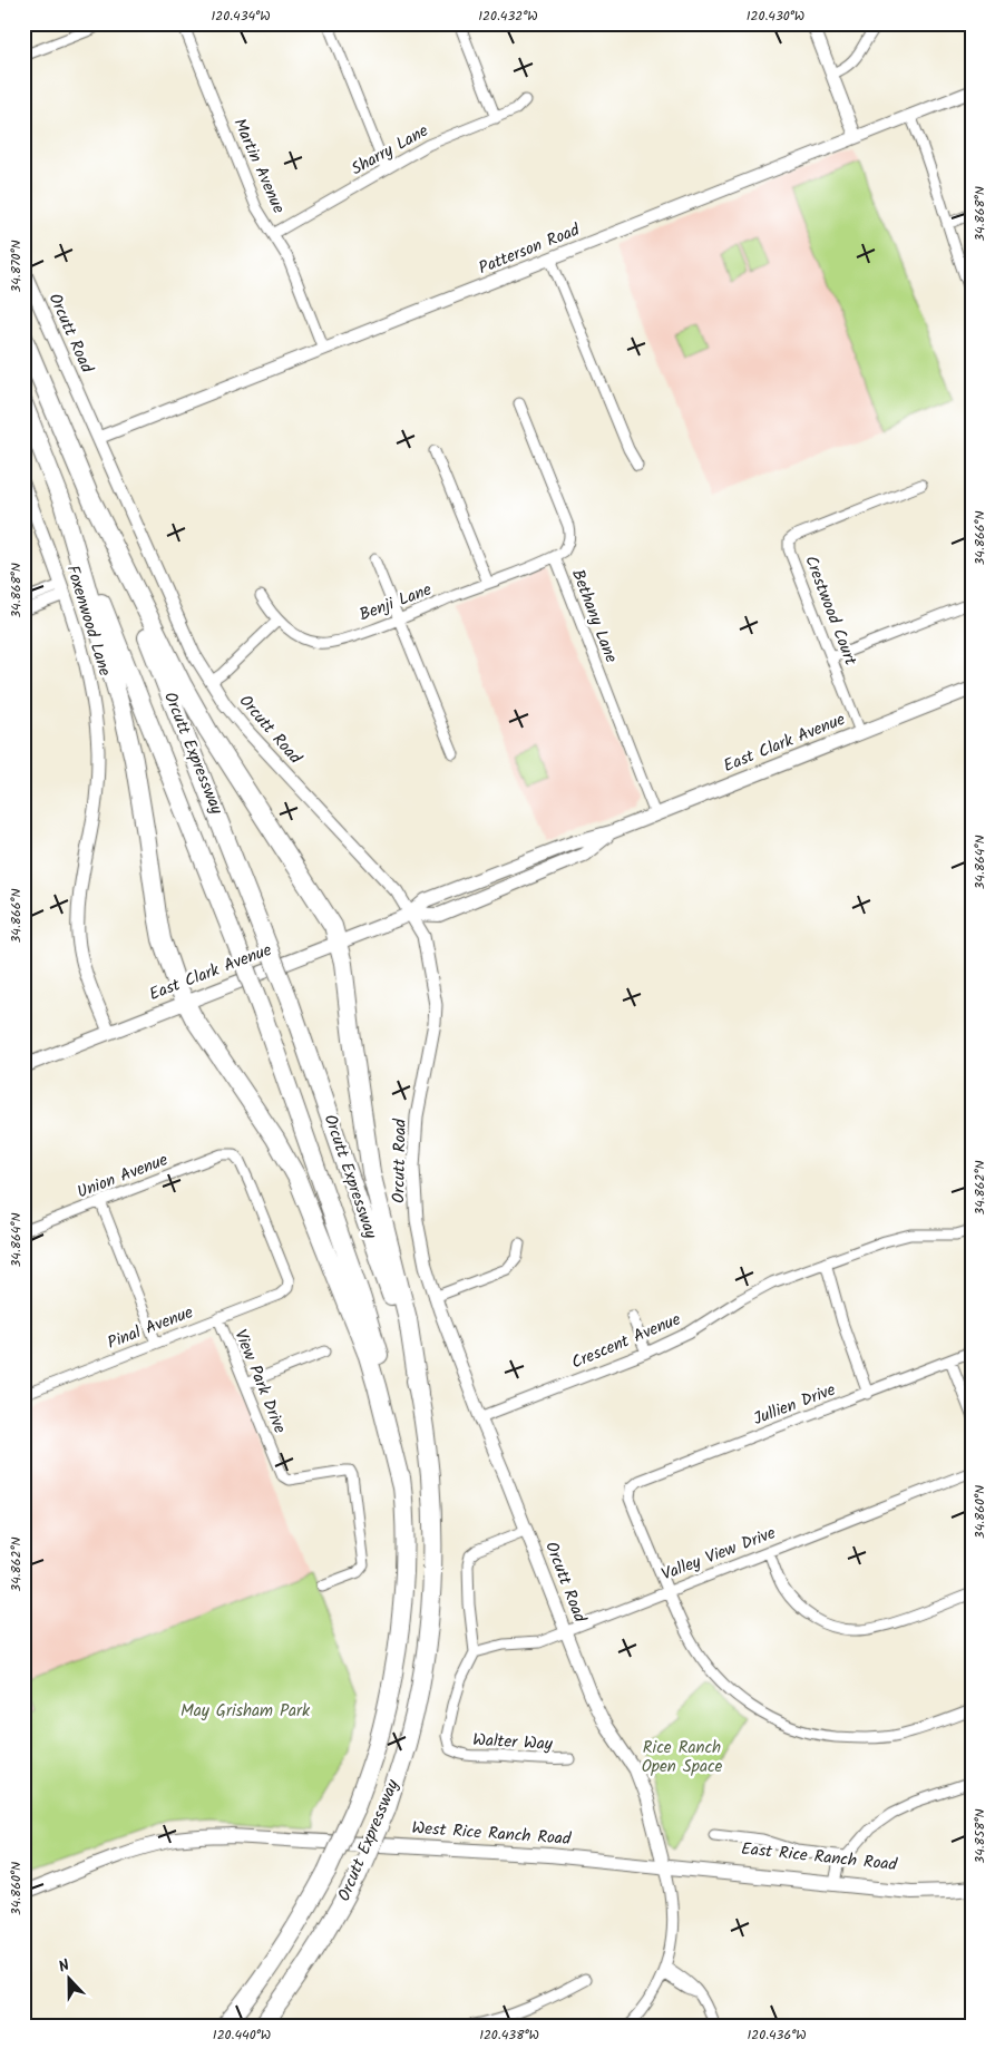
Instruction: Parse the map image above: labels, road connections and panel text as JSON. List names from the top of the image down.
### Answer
{
  "streets": {
    "highway": ["Orcutt Expressway"],
    "main road": ["East Clark Avenue", "West Rice Ranch Road", "East Rice Ranch Road"],
    "street": [
      "Sharry Lane",
      "Martin Avenue",
      "Patterson Road",
      "Orcutt Road",
      "Benji Lane",
      "Crestwood Court",
      "Bethany Lane",
      "Foxenwood Lane",
      "Union Avenue",
      "Pinal Avenue",
      "Crescent Avenue",
      "View Park Drive",
      "Jullien Drive",
      "Valley View Drive",
      "Walter Way"
    ]
  },
  "crossings": [
    ["Sharry Lane", "Martin Avenue"],
    ["Martin Avenue", "Patterson Road"],
    ["Patterson Road", "Orcutt Road"],
    ["Orcutt Road", "East Clark Avenue"],
    ["Orcutt Road", "Crescent Avenue"],
    ["Orcutt Road", "Valley View Drive"],
    ["Orcutt Road", "West Rice Ranch Road"],
    ["Orcutt Road", "East Rice Ranch Road"],
    ["Benji Lane", "Bethany Lane"],
    ["Crestwood Court", "East Clark Avenue"],
    ["Bethany Lane", "East Clark Avenue"],
    ["Foxenwood Lane", "East Clark Avenue"],
    ["Union Avenue", "Pinal Avenue"],
    ["Pinal Avenue", "View Park Drive"],
    ["Jullien Drive", "Valley View Drive"],
    ["Valley View Drive", "Walter Way"],
    ["West Rice Ranch Road", "East Rice Ranch Road"]
  ],
  "parks": ["May Grisham Park", "Rice Ranch Open Space"],
  "north": "top",
  "coordinates": [
    "120.434°W",
    "120.432°W",
    "120.430°W",
    "34.868°N",
    "34.870°N",
    "34.866°N",
    "34.864°N",
    "34.862°N",
    "34.860°N",
    "34.858°N",
    "120.440°W",
    "120.438°W",
    "120.436°W"
  ]
}
